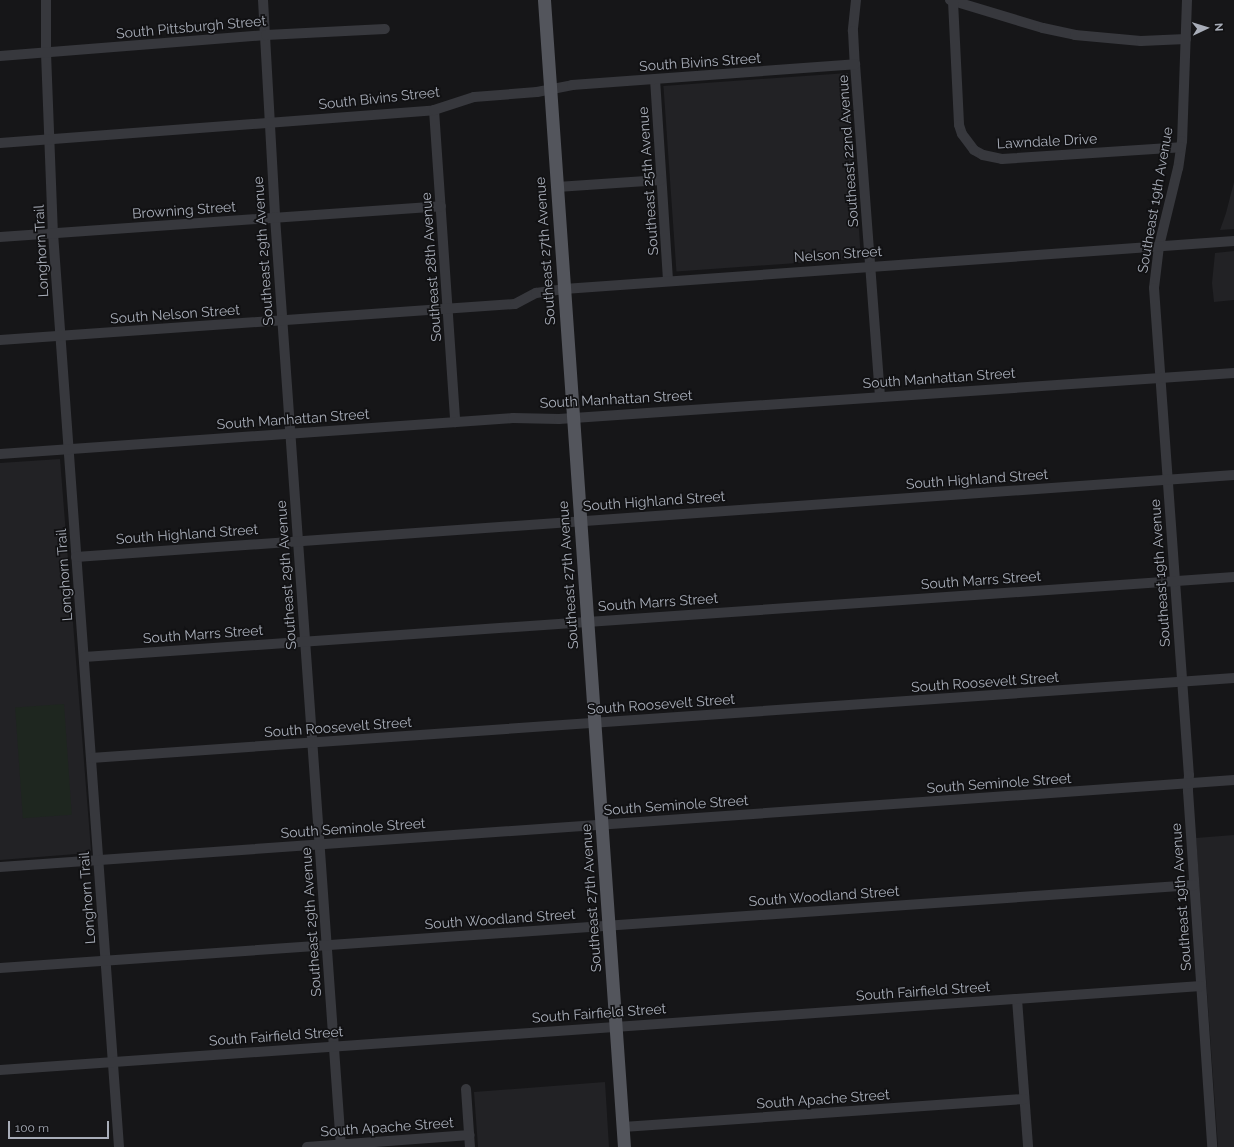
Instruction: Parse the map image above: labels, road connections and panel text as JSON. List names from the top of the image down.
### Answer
{
  "streets": {
    "main road": ["Southeast 27th Avenue"],
    "street": [
      "South Pittsburgh Street",
      "South Bivins Street",
      "Lawndale Drive",
      "Southeast 22nd Avenue",
      "Southeast 25th Avenue",
      "Southeast 19th Avenue",
      "Browning Street",
      "Longhorn Trail",
      "Southeast 29th Avenue",
      "Nelson Street",
      "Southeast 28th Avenue",
      "South Nelson Street",
      "South Manhattan Street",
      "South Highland Street",
      "South Marrs Street",
      "South Roosevelt Street",
      "South Seminole Street",
      "South Woodland Street",
      "South Fairfield Street",
      "South Apache Street"
    ]
  },
  "crossings": [
    ["South Pittsburgh Street", "Longhorn Trail"],
    ["South Pittsburgh Street", "Southeast 29th Avenue"],
    ["South Bivins Street", "Southeast 22nd Avenue"],
    ["South Bivins Street", "Southeast 25th Avenue"],
    ["South Bivins Street", "Longhorn Trail"],
    ["South Bivins Street", "Southeast 29th Avenue"],
    ["South Bivins Street", "Southeast 27th Avenue"],
    ["South Bivins Street", "Southeast 28th Avenue"],
    ["Lawndale Drive", "Southeast 19th Avenue"],
    ["Southeast 22nd Avenue", "Nelson Street"],
    ["Southeast 22nd Avenue", "South Manhattan Street"],
    ["Southeast 25th Avenue", "Nelson Street"],
    ["Southeast 19th Avenue", "Nelson Street"],
    ["Southeast 19th Avenue", "South Manhattan Street"],
    ["Southeast 19th Avenue", "South Highland Street"],
    ["Southeast 19th Avenue", "South Marrs Street"],
    ["Southeast 19th Avenue", "South Roosevelt Street"],
    ["Southeast 19th Avenue", "South Seminole Street"],
    ["Southeast 19th Avenue", "South Woodland Street"],
    ["Southeast 19th Avenue", "South Fairfield Street"],
    ["Browning Street", "Longhorn Trail"],
    ["Browning Street", "Southeast 29th Avenue"],
    ["Browning Street", "Southeast 28th Avenue"],
    ["Longhorn Trail", "South Nelson Street"],
    ["Longhorn Trail", "South Manhattan Street"],
    ["Longhorn Trail", "South Highland Street"],
    ["Longhorn Trail", "South Marrs Street"],
    ["Longhorn Trail", "South Roosevelt Street"],
    ["Longhorn Trail", "South Seminole Street"],
    ["Longhorn Trail", "South Woodland Street"],
    ["Longhorn Trail", "South Fairfield Street"],
    ["Southeast 29th Avenue", "South Nelson Street"],
    ["Southeast 29th Avenue", "South Manhattan Street"],
    ["Southeast 29th Avenue", "South Highland Street"],
    ["Southeast 29th Avenue", "South Marrs Street"],
    ["Southeast 29th Avenue", "South Roosevelt Street"],
    ["Southeast 29th Avenue", "South Seminole Street"],
    ["Southeast 29th Avenue", "South Woodland Street"],
    ["Southeast 29th Avenue", "South Fairfield Street"],
    ["Southeast 29th Avenue", "South Apache Street"],
    ["Southeast 27th Avenue", "Nelson Street"],
    ["Southeast 27th Avenue", "South Manhattan Street"],
    ["Southeast 27th Avenue", "South Highland Street"],
    ["Southeast 27th Avenue", "South Marrs Street"],
    ["Southeast 27th Avenue", "South Roosevelt Street"],
    ["Southeast 27th Avenue", "South Seminole Street"],
    ["Southeast 27th Avenue", "South Woodland Street"],
    ["Southeast 27th Avenue", "South Fairfield Street"],
    ["Southeast 27th Avenue", "South Apache Street"],
    ["Nelson Street", "Southeast 28th Avenue"],
    ["Nelson Street", "South Nelson Street"],
    ["Southeast 28th Avenue", "South Nelson Street"],
    ["Southeast 28th Avenue", "South Manhattan Street"]
  ],
  "scale_bar": "100 m",
  "north": "right"
}
